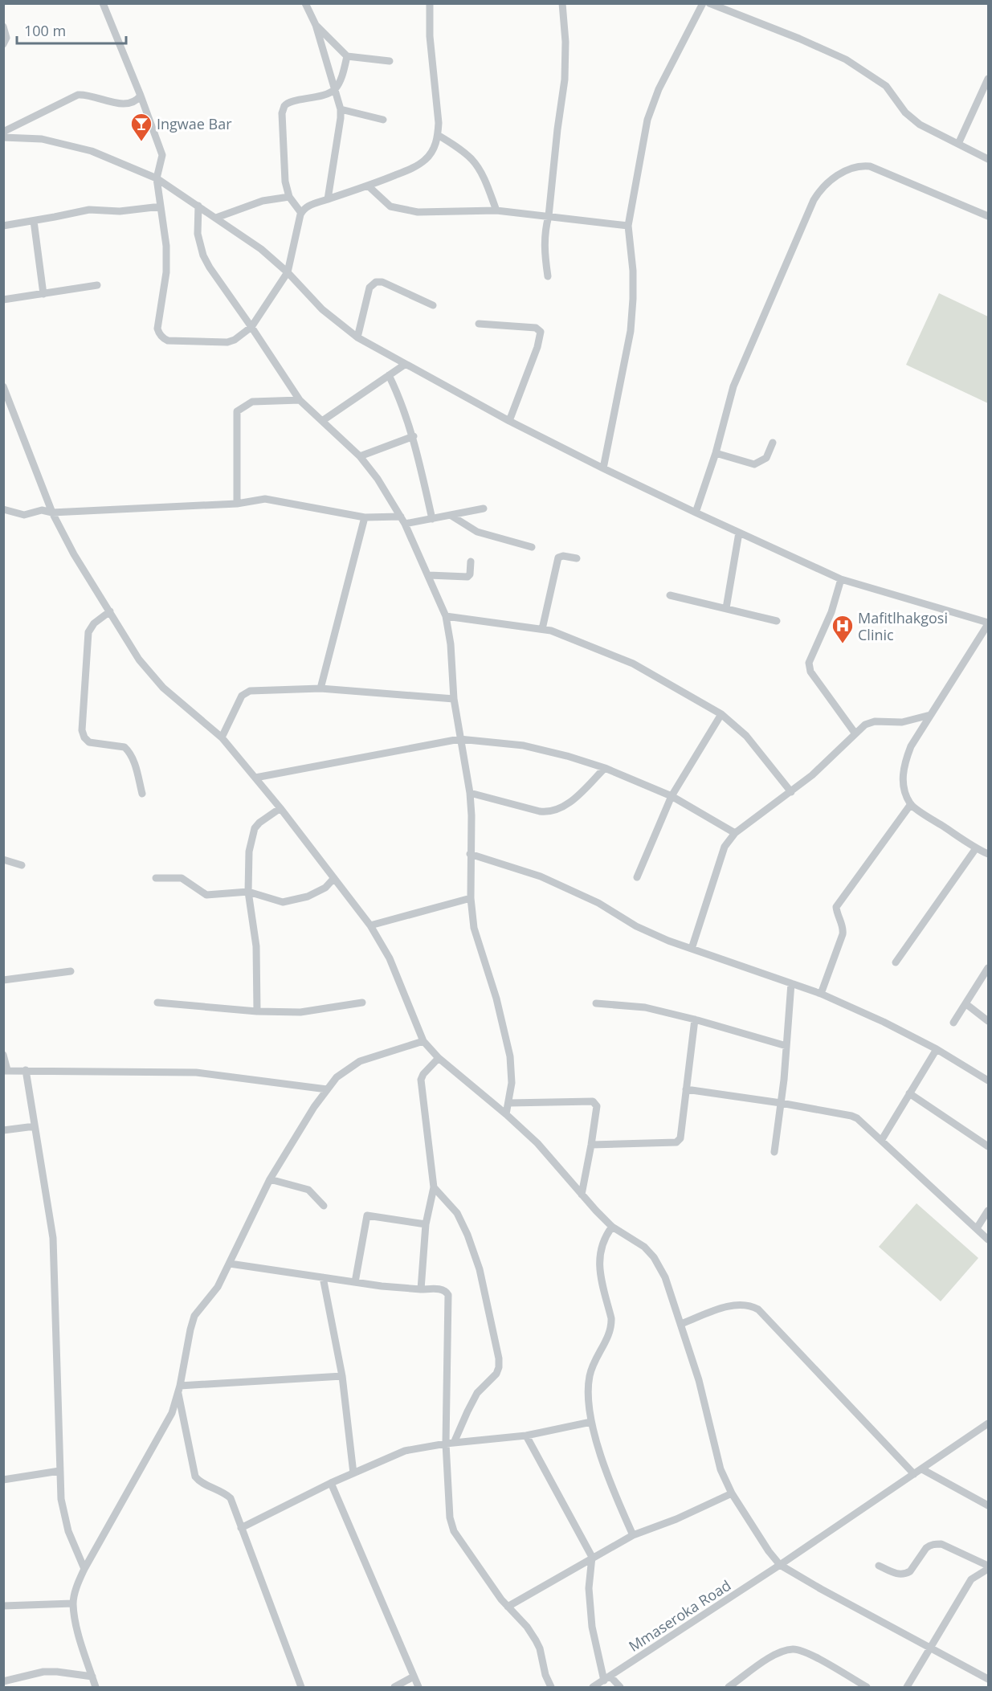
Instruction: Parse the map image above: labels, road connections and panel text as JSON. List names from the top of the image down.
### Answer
{
  "streets": {
    "street": ["Mmaseroka Road"]
  },
  "places": {
    "bar": ["Ingwae Bar"],
    "hospital": ["Mafitlhakgosi Clinic"]
  },
  "scale_bar": "100 m"
}
